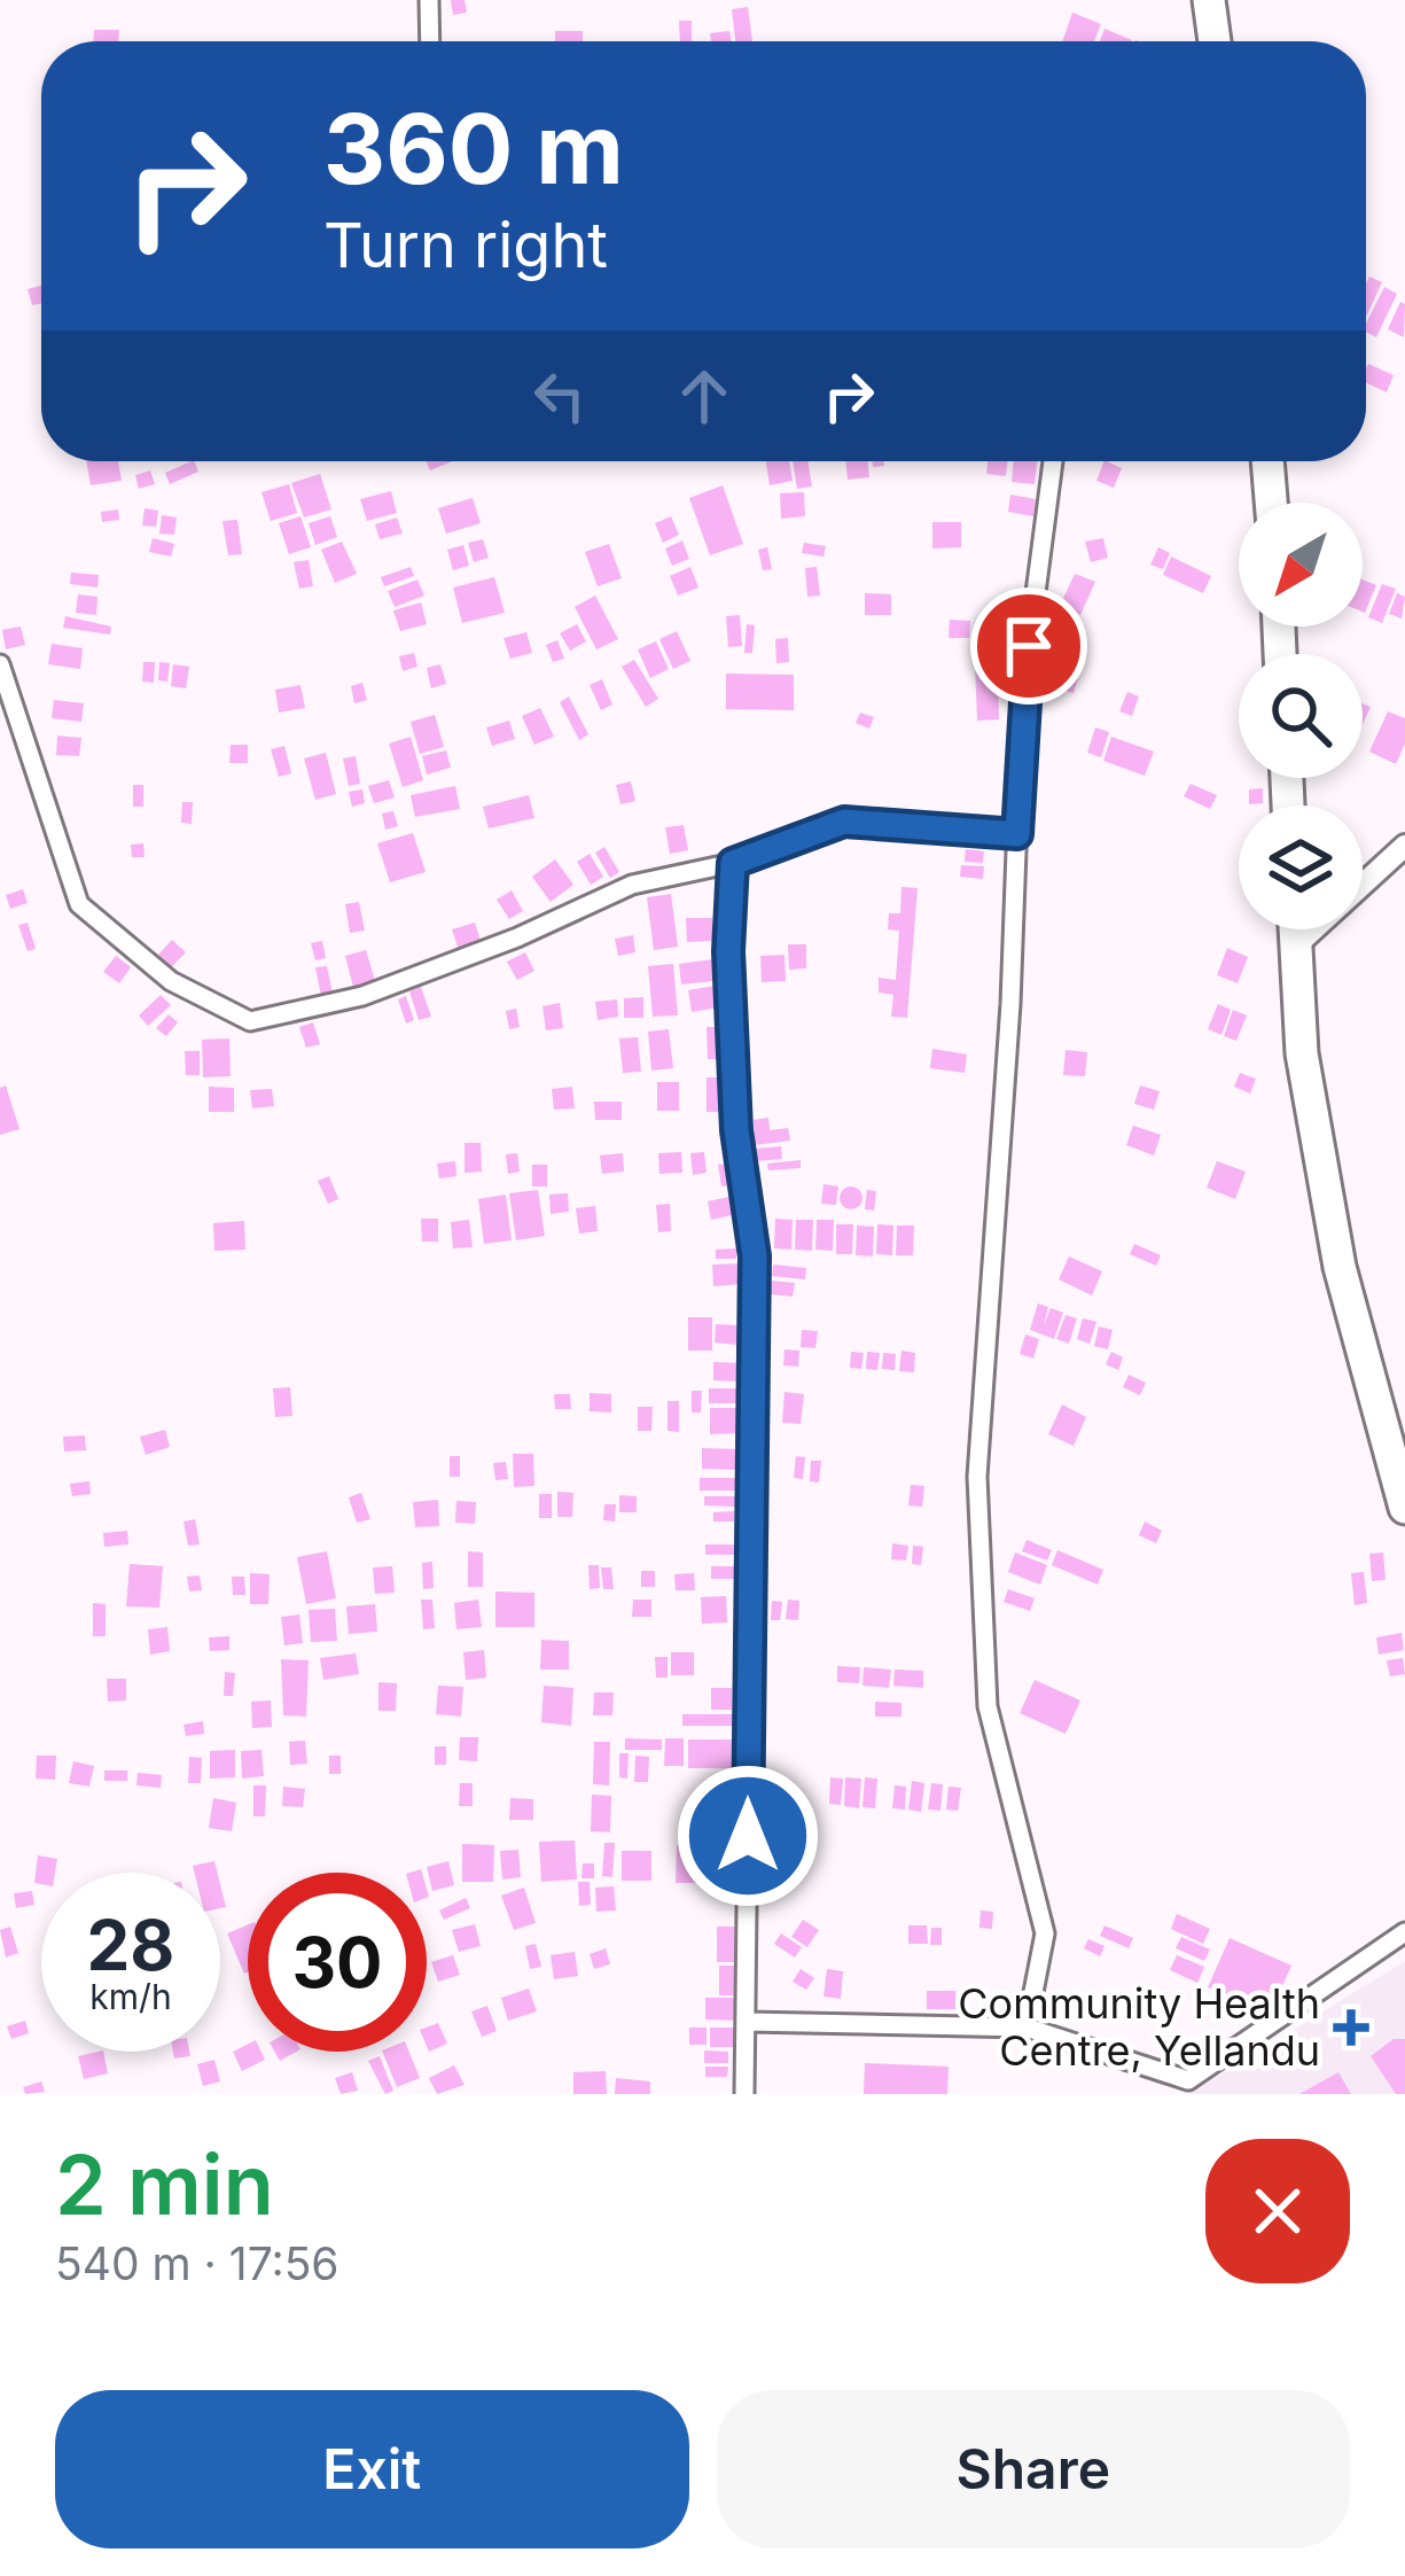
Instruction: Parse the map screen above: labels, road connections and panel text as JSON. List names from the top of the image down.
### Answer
{
  "places": {
    "health": ["Community Health Centre, Yellandu"]
  },
  "north": "bottom left",
  "page": {
    "turn": ["360 m", "Turn right"],
    "speed": "28 km/h",
    "limit": "30",
    "heading": ["2 min", "540 m · 17:56"],
    "buttons": ["Exit", "Share"]
  }
}
